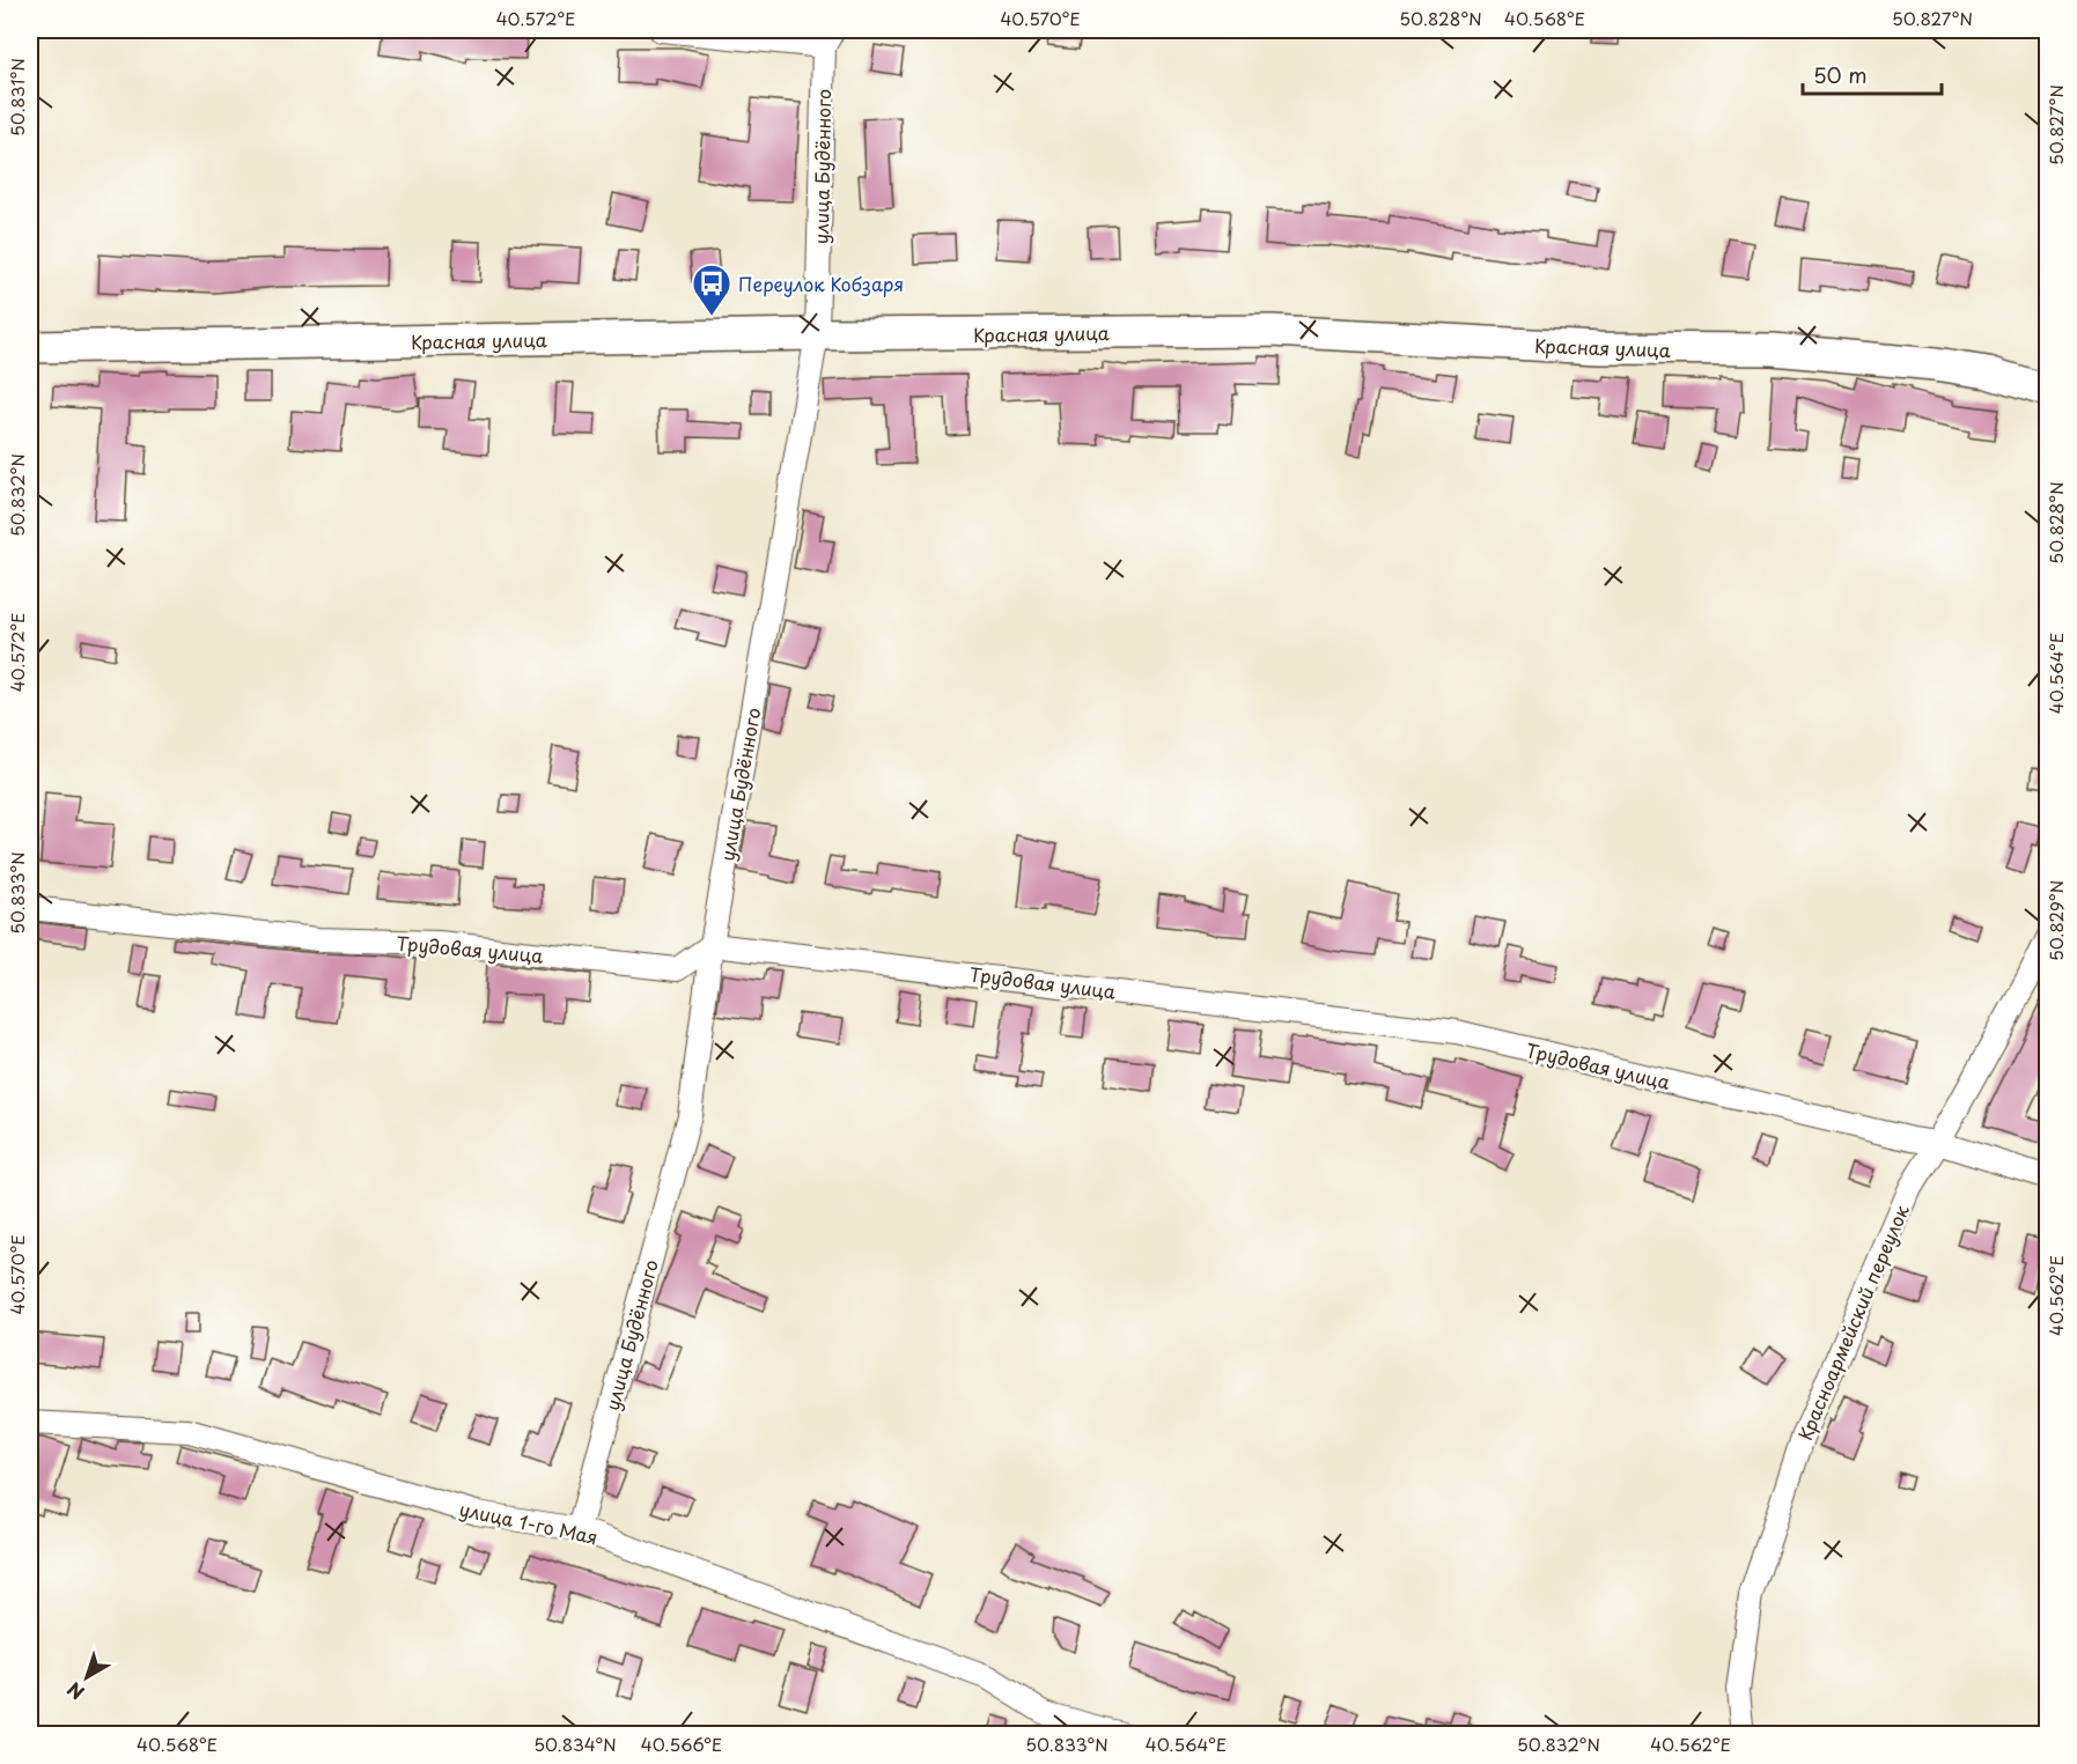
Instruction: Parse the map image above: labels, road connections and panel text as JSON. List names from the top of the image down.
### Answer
{
  "streets": {
    "main road": ["Красная улица"],
    "street": [
      "улица Будённого",
      "Трудовая улица",
      "Красноармейский переулок",
      "улица 1-го Мая"
    ]
  },
  "crossings": [
    ["улица Будённого", "Красная улица"],
    ["улица Будённого", "Трудовая улица"],
    ["улица Будённого", "улица 1-го Мая"],
    ["Трудовая улица", "Красноармейский переулок"]
  ],
  "places": {
    "bus stop": ["Переулок Кобзаря"]
  },
  "scale_bar": "50 m",
  "north": "bottom left",
  "coordinates": [
    "40.572°E",
    "40.570°E",
    "50.828°N",
    "40.568°E",
    "50.827°N",
    "50.831°N",
    "50.832°N",
    "40.564°E",
    "50.833°N",
    "50.829°N",
    "40.562°E",
    "50.834°N",
    "40.566°E"
  ]
}
